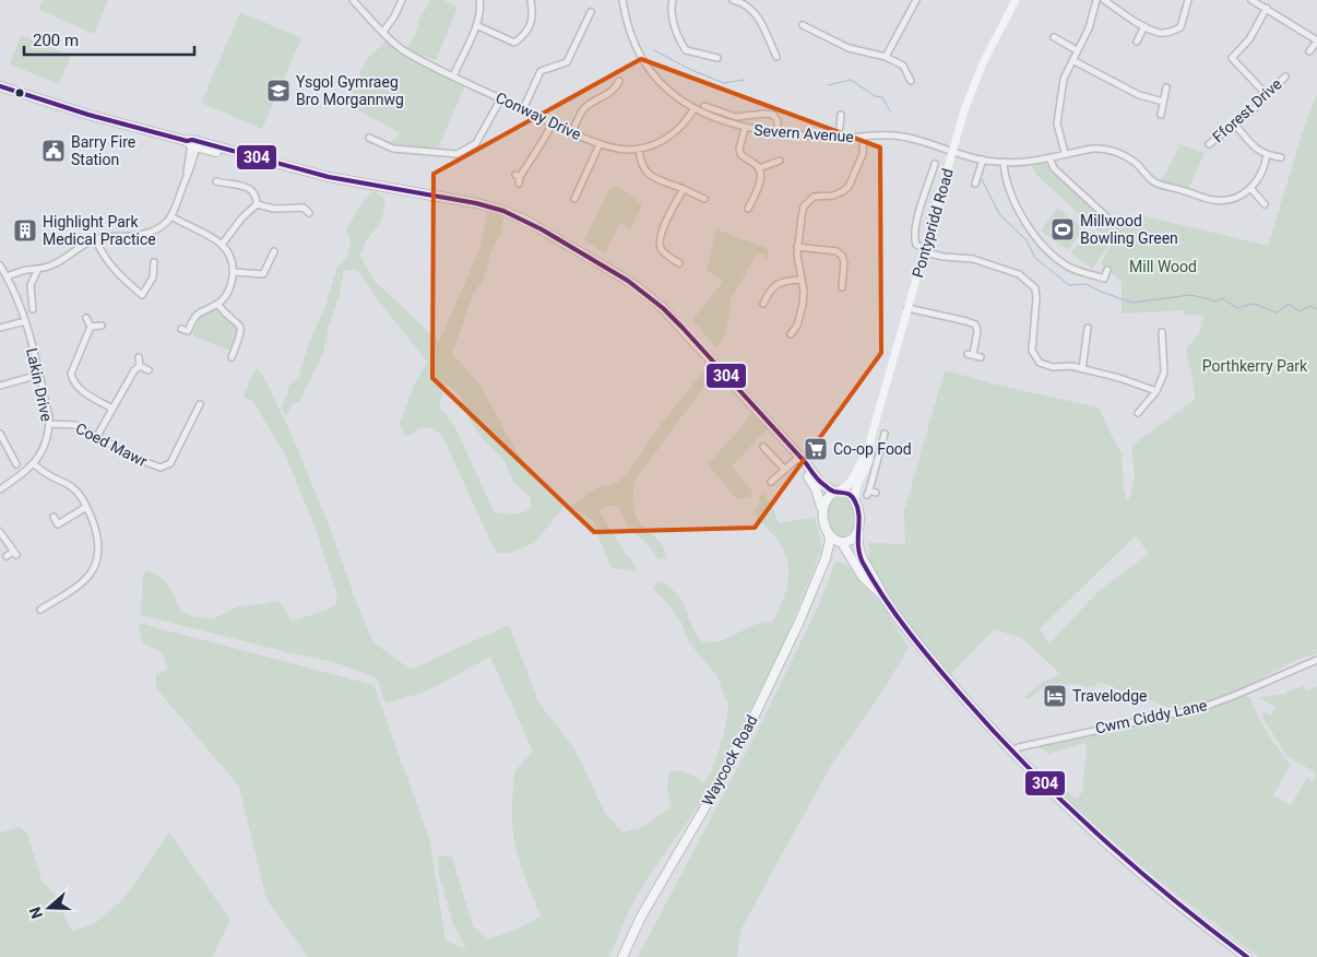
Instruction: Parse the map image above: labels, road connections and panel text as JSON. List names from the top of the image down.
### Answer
{
  "streets": {
    "main road": ["Pontypridd Road", "Waycock Road"],
    "street": [
      "Fforest Drive",
      "Conway Drive",
      "Severn Avenue",
      "Lakin Drive",
      "Coed Mawr",
      "Cwm Ciddy Lane"
    ]
  },
  "crossings": [
    ["Conway Drive", "Severn Avenue"],
    ["Severn Avenue", "Pontypridd Road"],
    ["Pontypridd Road", "Waycock Road"],
    ["Lakin Drive", "Coed Mawr"]
  ],
  "parks": ["Mill Wood", "Porthkerry Park"],
  "places": {
    "school or university": ["Ysgol Gymraeg Bro Morgannwg"],
    "public building": ["Barry Fire Station"],
    "sports": ["Millwood Bowling Green"],
    "building": ["Highlight Park Medical Practice"],
    "supermarket": ["Co-op Food"],
    "hotel": ["Travelodge"]
  },
  "lines": ["transit line 304"],
  "scale_bar": "200 m",
  "north": "left"
}
